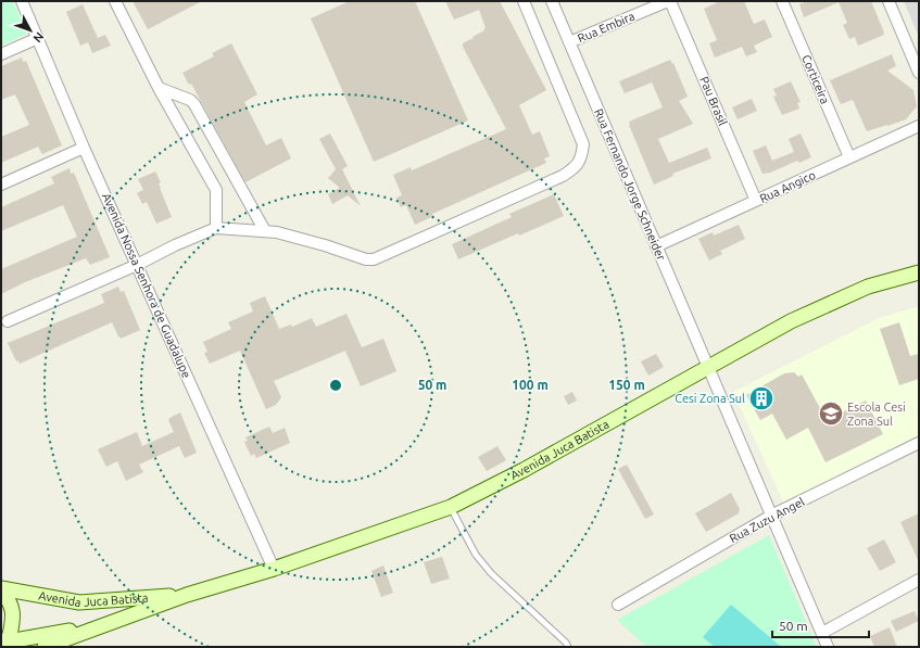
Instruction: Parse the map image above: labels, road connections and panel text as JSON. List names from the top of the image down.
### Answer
{
  "streets": {
    "main road": ["Avenida Juca Batista"],
    "street": [
      "Rua Embira",
      "Corticeira",
      "Pau Brasil",
      "Rua Fernando Jorge Schneider",
      "Rua Angico",
      "Avenida Nossa Senhora de Guadalupe",
      "Rua Zuzu Angel"
    ]
  },
  "crossings": [
    ["Rua Embira", "Pau Brasil"],
    ["Rua Embira", "Rua Fernando Jorge Schneider"],
    ["Corticeira", "Rua Angico"],
    ["Pau Brasil", "Rua Angico"],
    ["Rua Fernando Jorge Schneider", "Rua Angico"],
    ["Rua Fernando Jorge Schneider", "Avenida Juca Batista"],
    ["Rua Fernando Jorge Schneider", "Rua Zuzu Angel"],
    ["Avenida Nossa Senhora de Guadalupe", "Avenida Juca Batista"]
  ],
  "places": {
    "building": ["Cesi Zona Sul"],
    "school or university": ["Escola Cesi Zona Sul"]
  },
  "scale_bar": "50 m",
  "north": "bottom right",
  "rings": ["50 m", "100 m", "150 m"]
}
